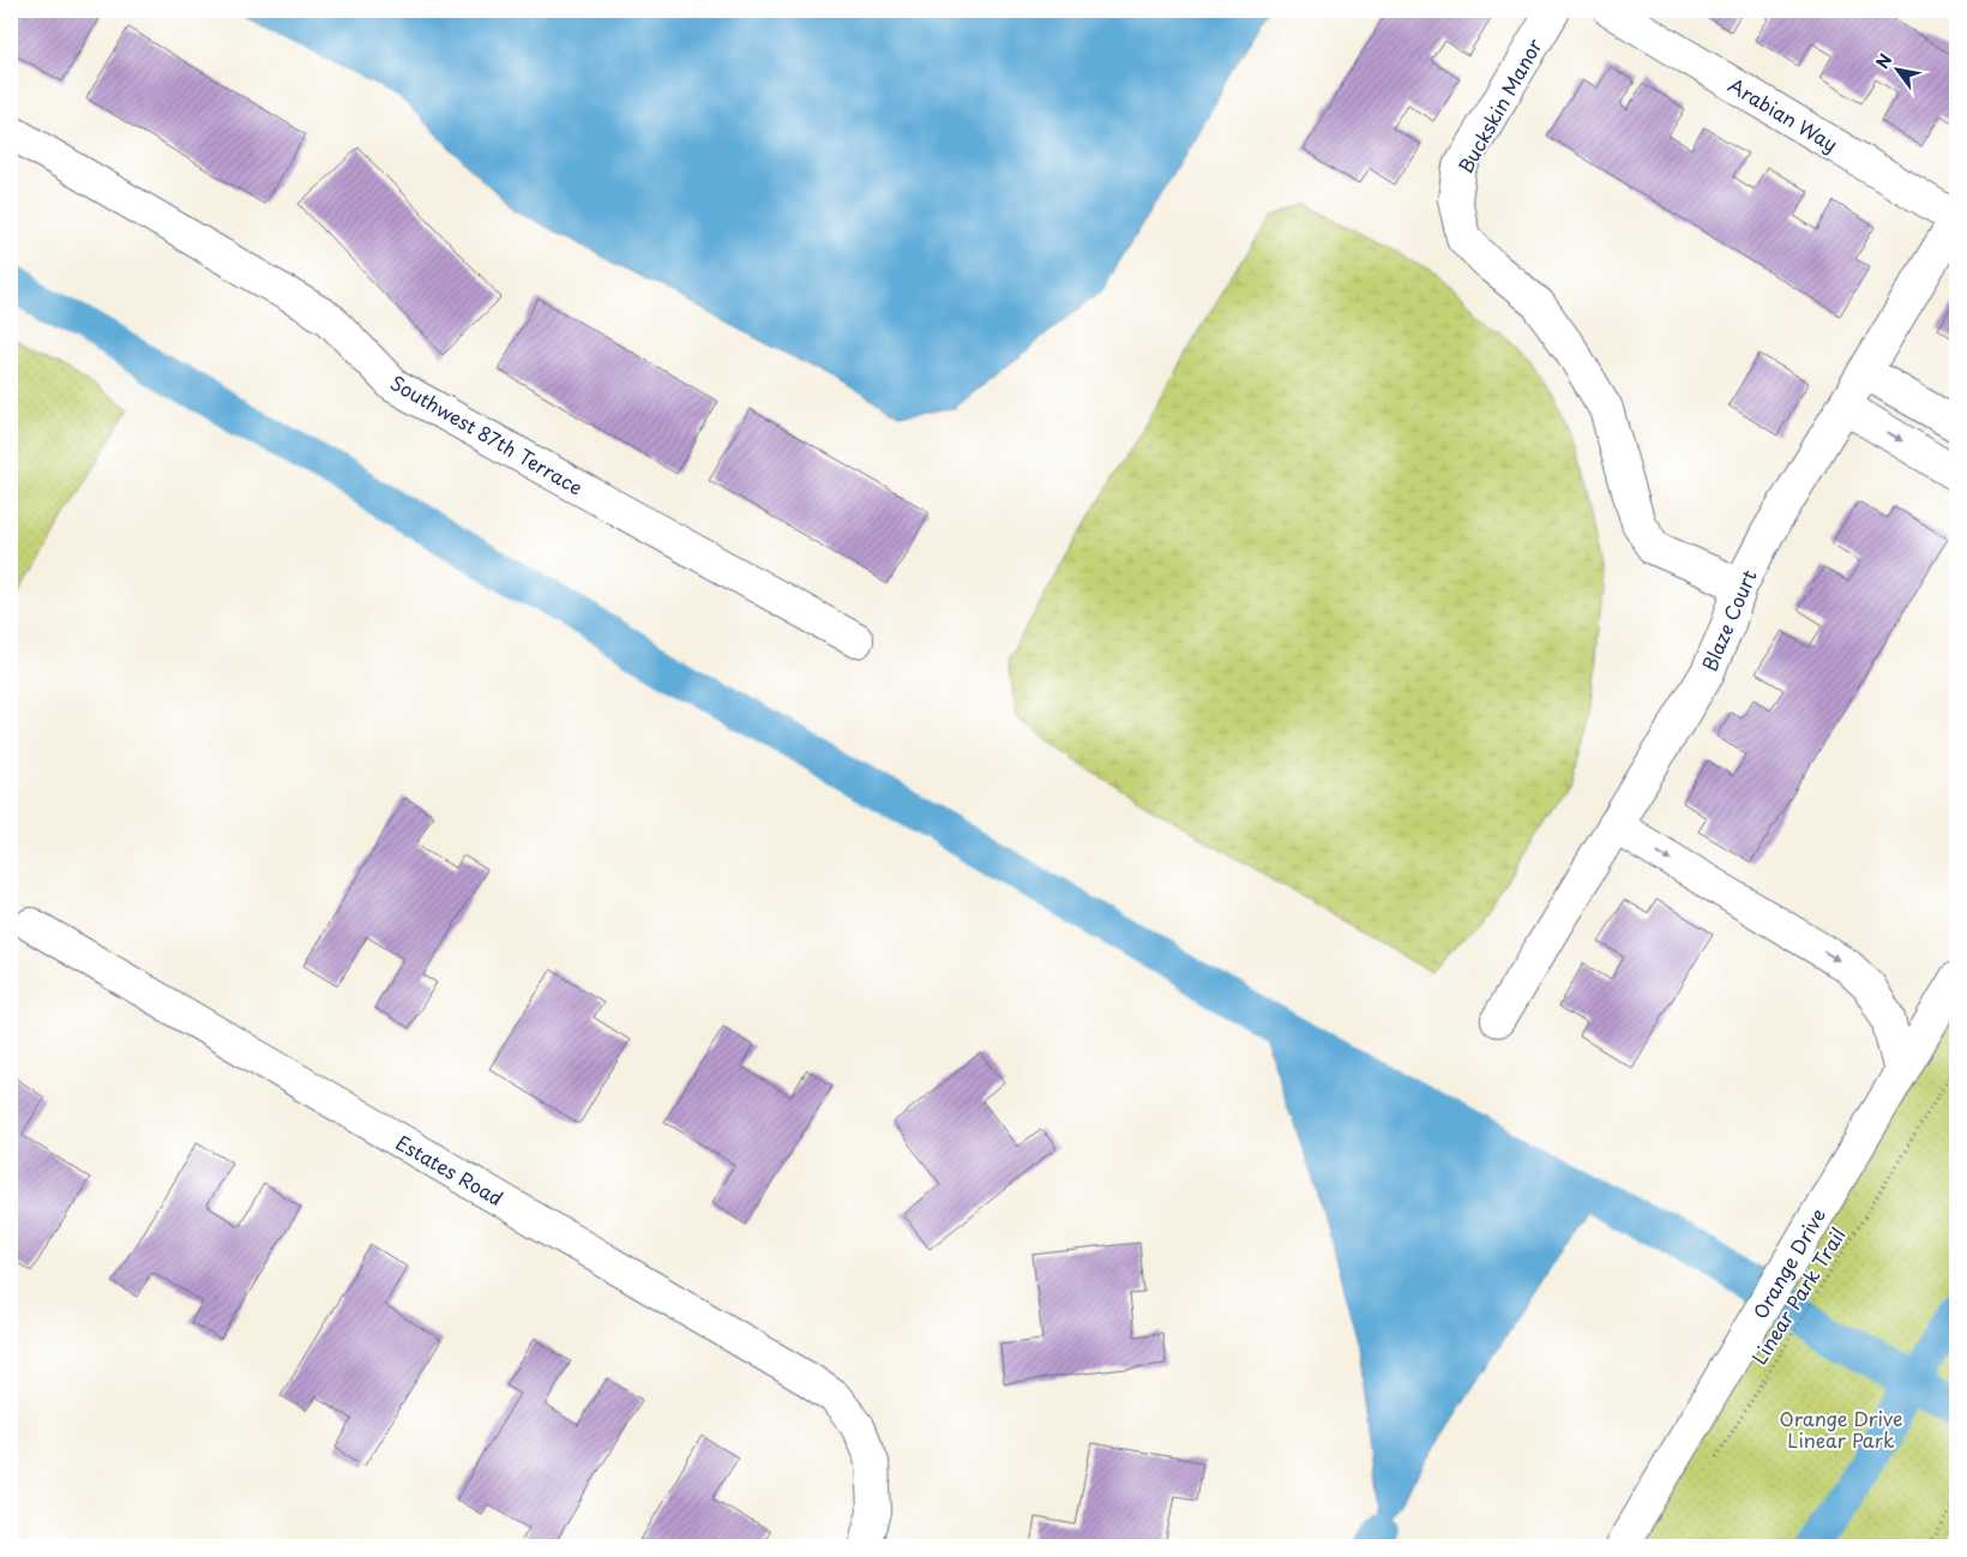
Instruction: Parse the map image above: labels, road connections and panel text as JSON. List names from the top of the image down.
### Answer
{
  "streets": {
    "street": [
      "Buckskin Manor",
      "Arabian Way",
      "Southwest 87th Terrace",
      "Blaze Court",
      "Estates Road",
      "Orange Drive"
    ],
    "path": ["Linear Park Trail"]
  },
  "crossings": [
    ["Buckskin Manor", "Blaze Court"],
    ["Arabian Way", "Blaze Court"]
  ],
  "parks": ["Orange Drive Linear Park"],
  "north": "top left"
}
